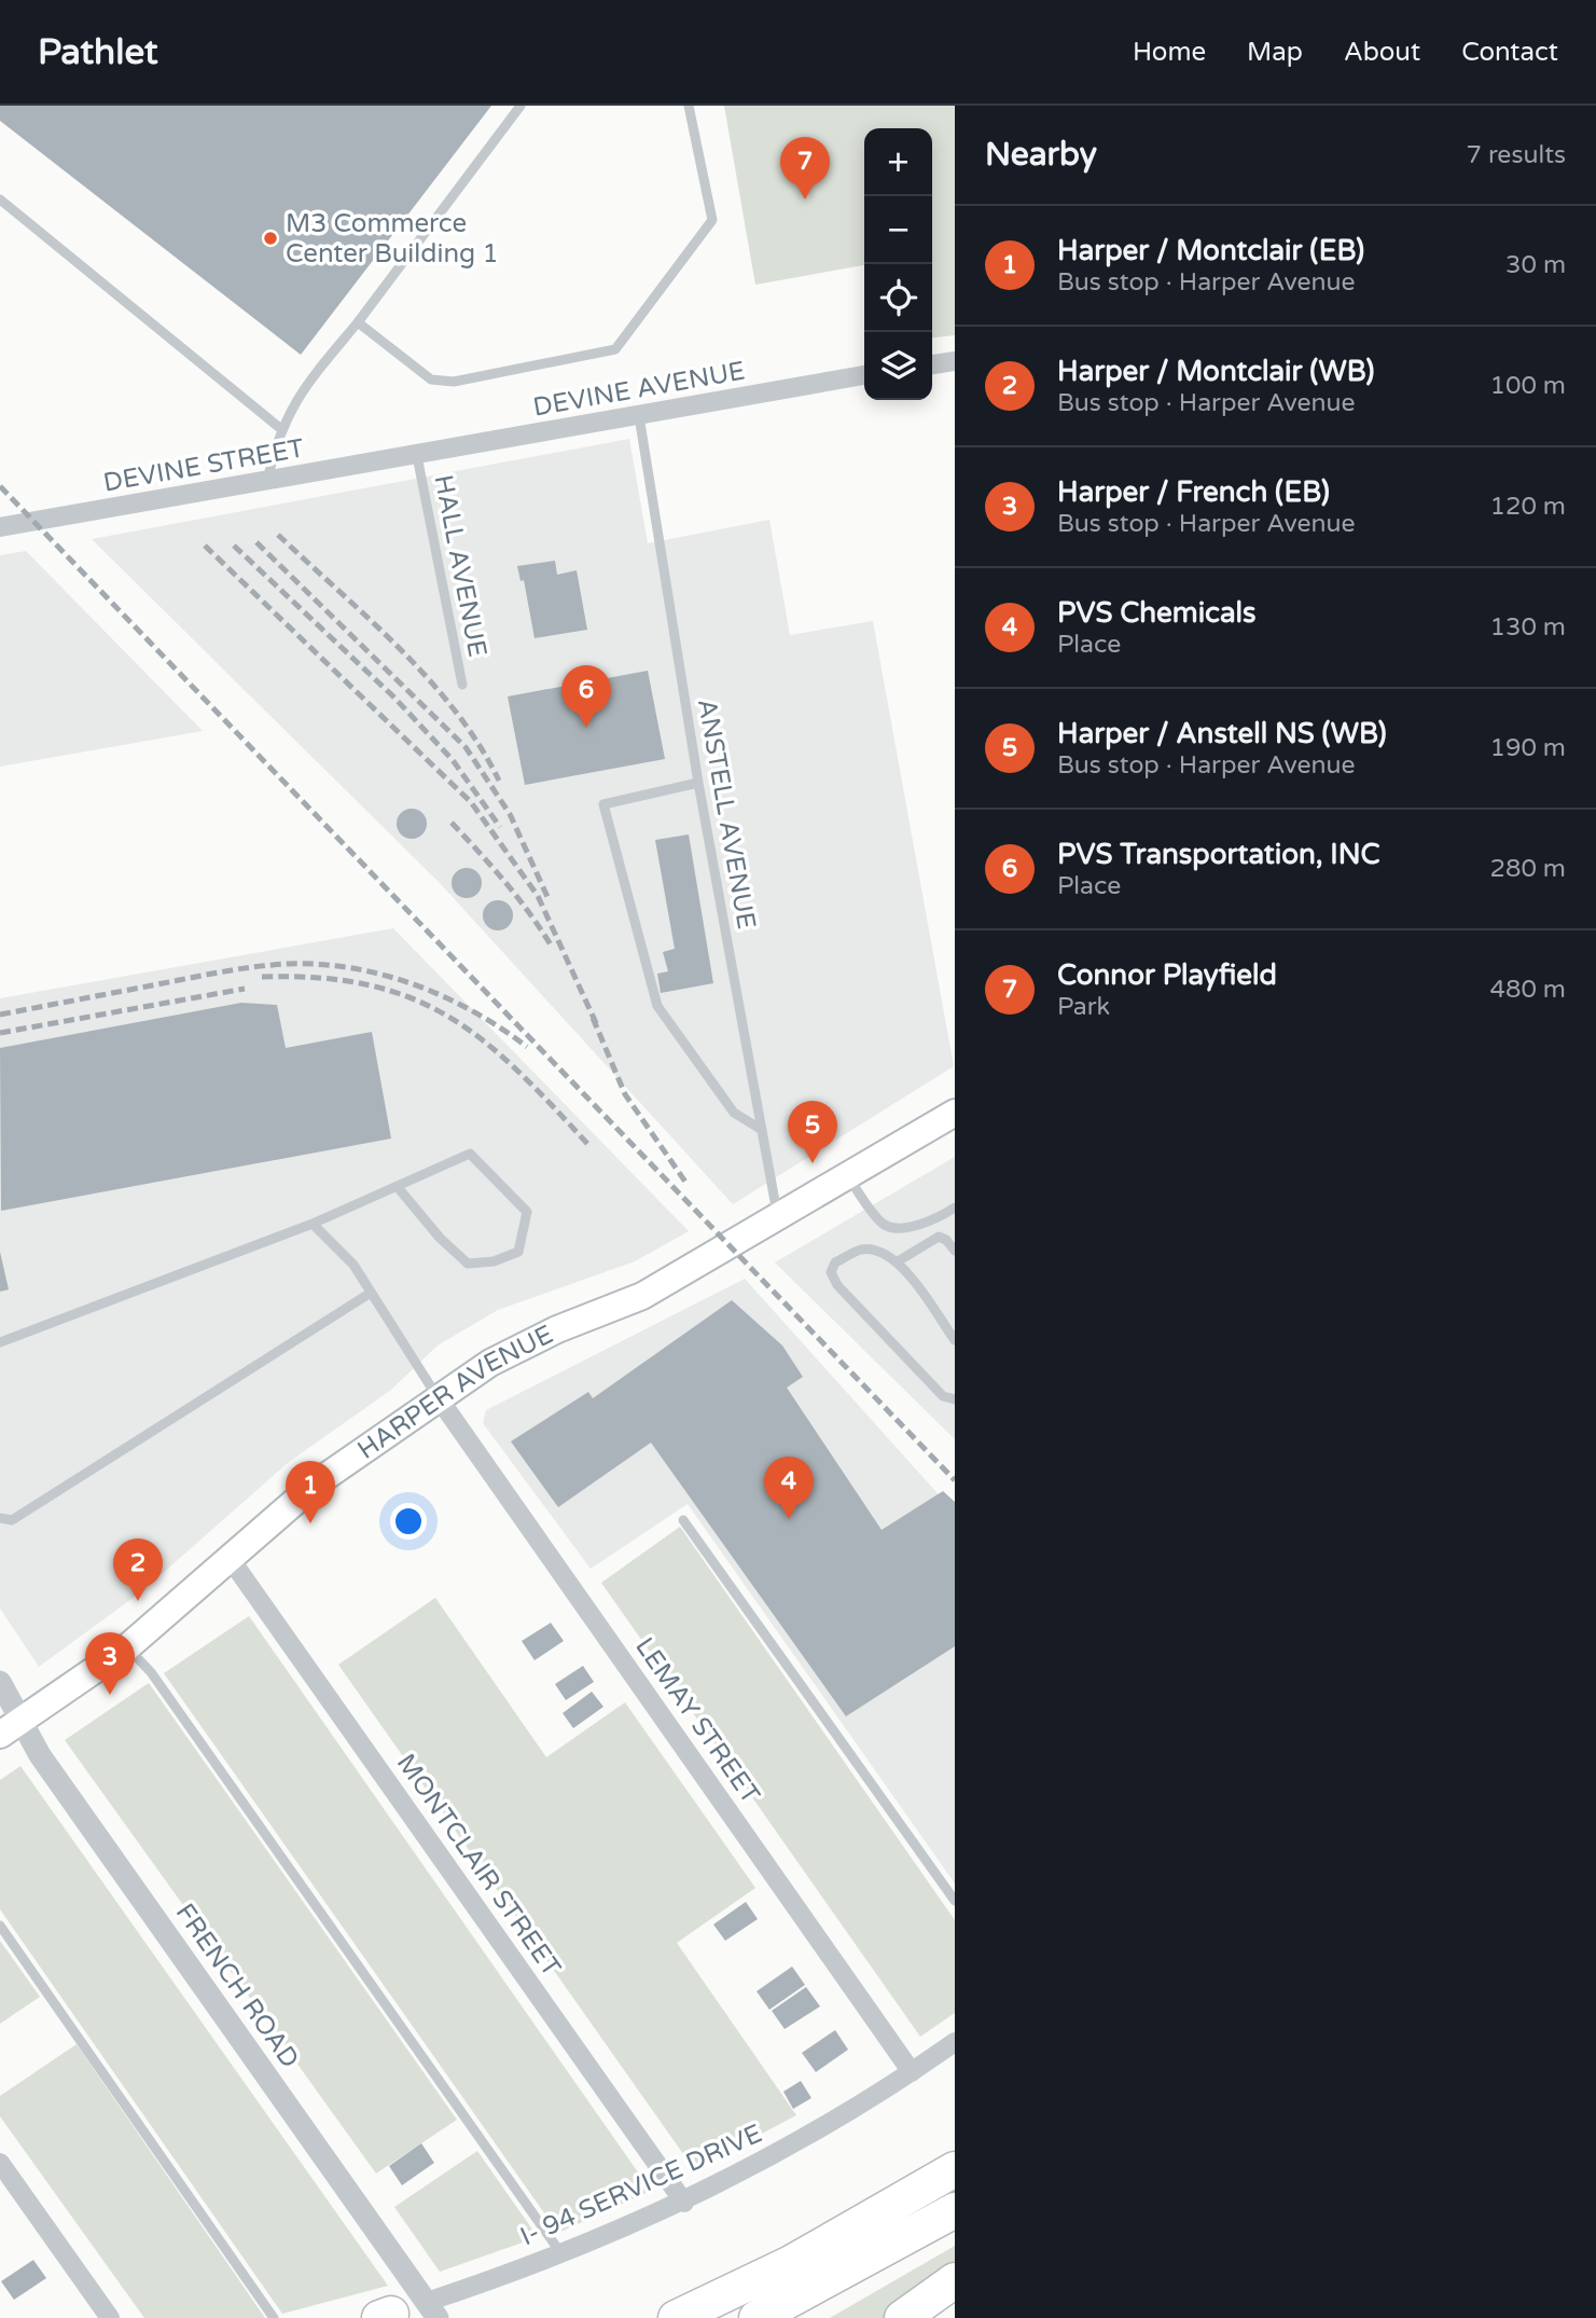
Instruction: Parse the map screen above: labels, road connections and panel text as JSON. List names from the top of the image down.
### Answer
{
  "streets": {
    "main road": ["HARPER AVENUE"],
    "street": [
      "DEVINE AVENUE",
      "DEVINE STREET",
      "LEMAY STREET",
      "MONTCLAIR STREET",
      "FRENCH ROAD",
      "I- 94 SERVICE DRIVE"
    ],
    "lane": ["HALL AVENUE", "ANSTELL AVENUE"]
  },
  "crossings": [
    ["DEVINE AVENUE", "DEVINE STREET"],
    ["DEVINE AVENUE", "HALL AVENUE"],
    ["DEVINE AVENUE", "ANSTELL AVENUE"],
    ["DEVINE STREET", "HALL AVENUE"],
    ["ANSTELL AVENUE", "HARPER AVENUE"],
    ["HARPER AVENUE", "LEMAY STREET"],
    ["HARPER AVENUE", "MONTCLAIR STREET"],
    ["HARPER AVENUE", "FRENCH ROAD"],
    ["LEMAY STREET", "I- 94 SERVICE DRIVE"],
    ["MONTCLAIR STREET", "I- 94 SERVICE DRIVE"],
    ["FRENCH ROAD", "I- 94 SERVICE DRIVE"]
  ],
  "places": ["M3 Commerce Center Building 1"],
  "page": {
    "header": "Pathlet",
    "nav": [
      "Home",
      "Map",
      "About",
      "Contact"
    ],
    "heading": ["Nearby", "7 results"],
    "map_buttons": ["+", "−"],
    "pins": [
      "7",
      "6",
      "5",
      "4",
      "1",
      "2",
      "3"
    ],
    "list": [
      {
        "mark": "1",
        "name": "Harper / Montclair (EB)",
        "note": "Bus stop · Harper Avenue",
        "value": "30 m"
      },
      {
        "mark": "2",
        "name": "Harper / Montclair (WB)",
        "note": "Bus stop · Harper Avenue",
        "value": "100 m"
      },
      {
        "mark": "3",
        "name": "Harper / French (EB)",
        "note": "Bus stop · Harper Avenue",
        "value": "120 m"
      },
      {
        "mark": "4",
        "name": "PVS Chemicals",
        "note": "Place",
        "value": "130 m"
      },
      {
        "mark": "5",
        "name": "Harper / Anstell NS (WB)",
        "note": "Bus stop · Harper Avenue",
        "value": "190 m"
      },
      {
        "mark": "6",
        "name": "PVS Transportation, INC",
        "note": "Place",
        "value": "280 m"
      },
      {
        "mark": "7",
        "name": "Connor Playfield",
        "note": "Park",
        "value": "480 m"
      }
    ]
  }
}
